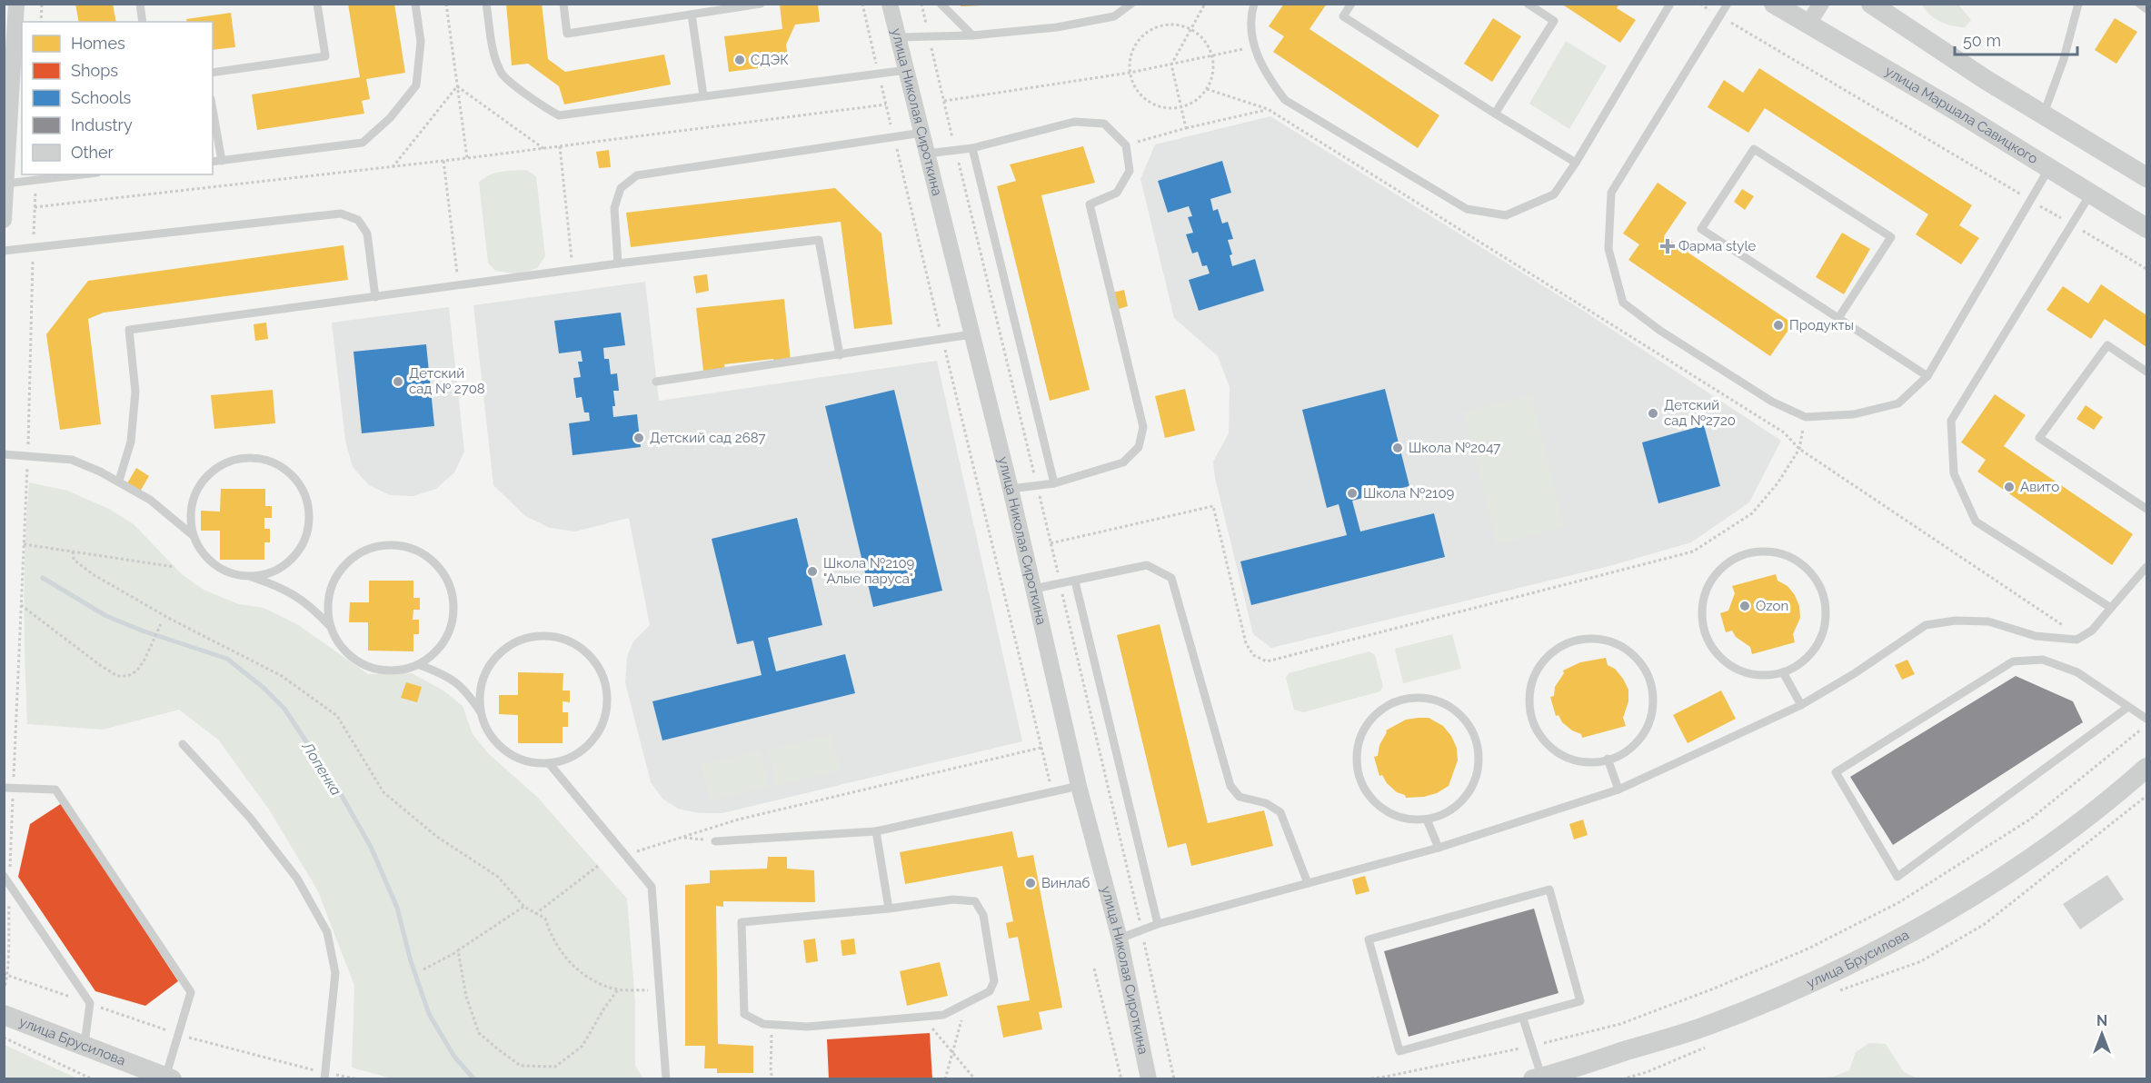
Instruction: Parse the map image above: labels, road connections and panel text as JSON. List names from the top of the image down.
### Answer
{
  "streets": {
    "street": ["улица Николая Сироткина", "улица Маршала Савицкого", "улица Брусилова"]
  },
  "water": ["Лопенка"],
  "places": {
    "other": [
      "СДЭК",
      "Продукты",
      "Детский сад № 2708",
      "Детский сад №2720",
      "Детский сад 2687",
      "Школа №2047",
      "Авито",
      "Школа №2109",
      "Школа №2109 \"Алые паруса\"",
      "Ozon",
      "Винлаб"
    ],
    "health": ["Фарма style"]
  },
  "legend": [
    "Homes",
    "Shops",
    "Schools",
    "Industry",
    "Other"
  ],
  "scale_bar": "50 m",
  "north": "top"
}
